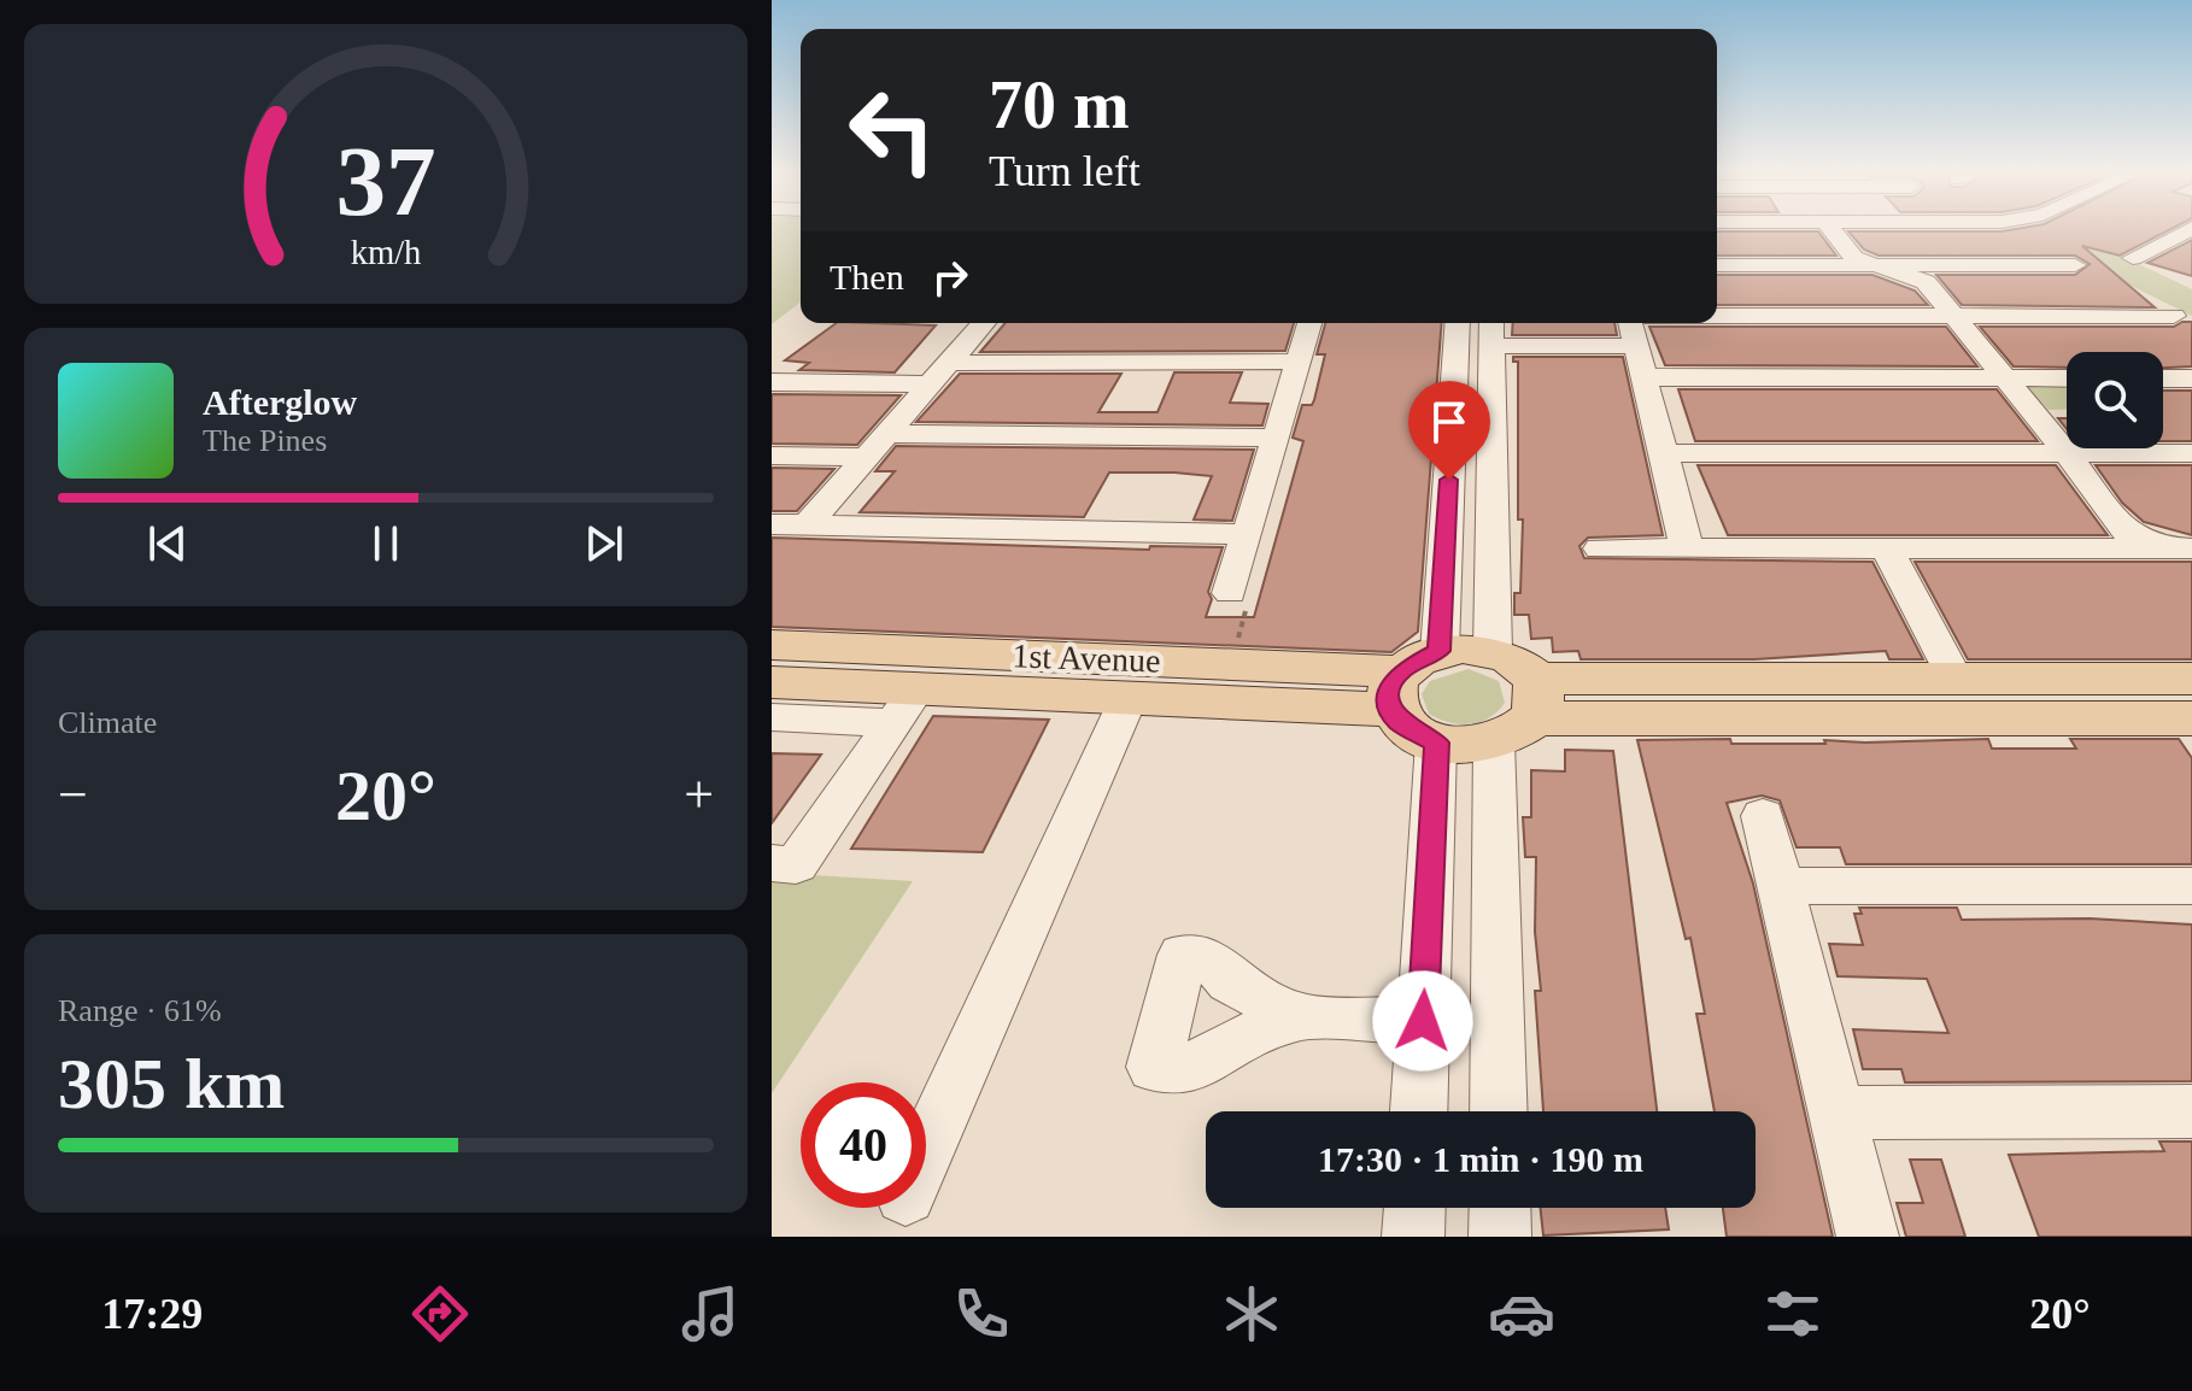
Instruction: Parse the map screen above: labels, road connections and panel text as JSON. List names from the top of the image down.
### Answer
{
  "streets": {
    "main road": ["1st Avenue"]
  },
  "page": {
    "turn": ["70 m", "Turn left"],
    "then": "Then",
    "song": ["Afterglow", "The Pines"],
    "tile": [
      "Climate",
      ["Range · 61%", "305 km"]
    ],
    "heat": ["−", "20°", "+"],
    "limit": "40",
    "trip": "17:30 · 1 min · 190 m",
    "tabs": ["17:29", "20°"],
    "gauge": ["37", "km/h"]
  }
}
